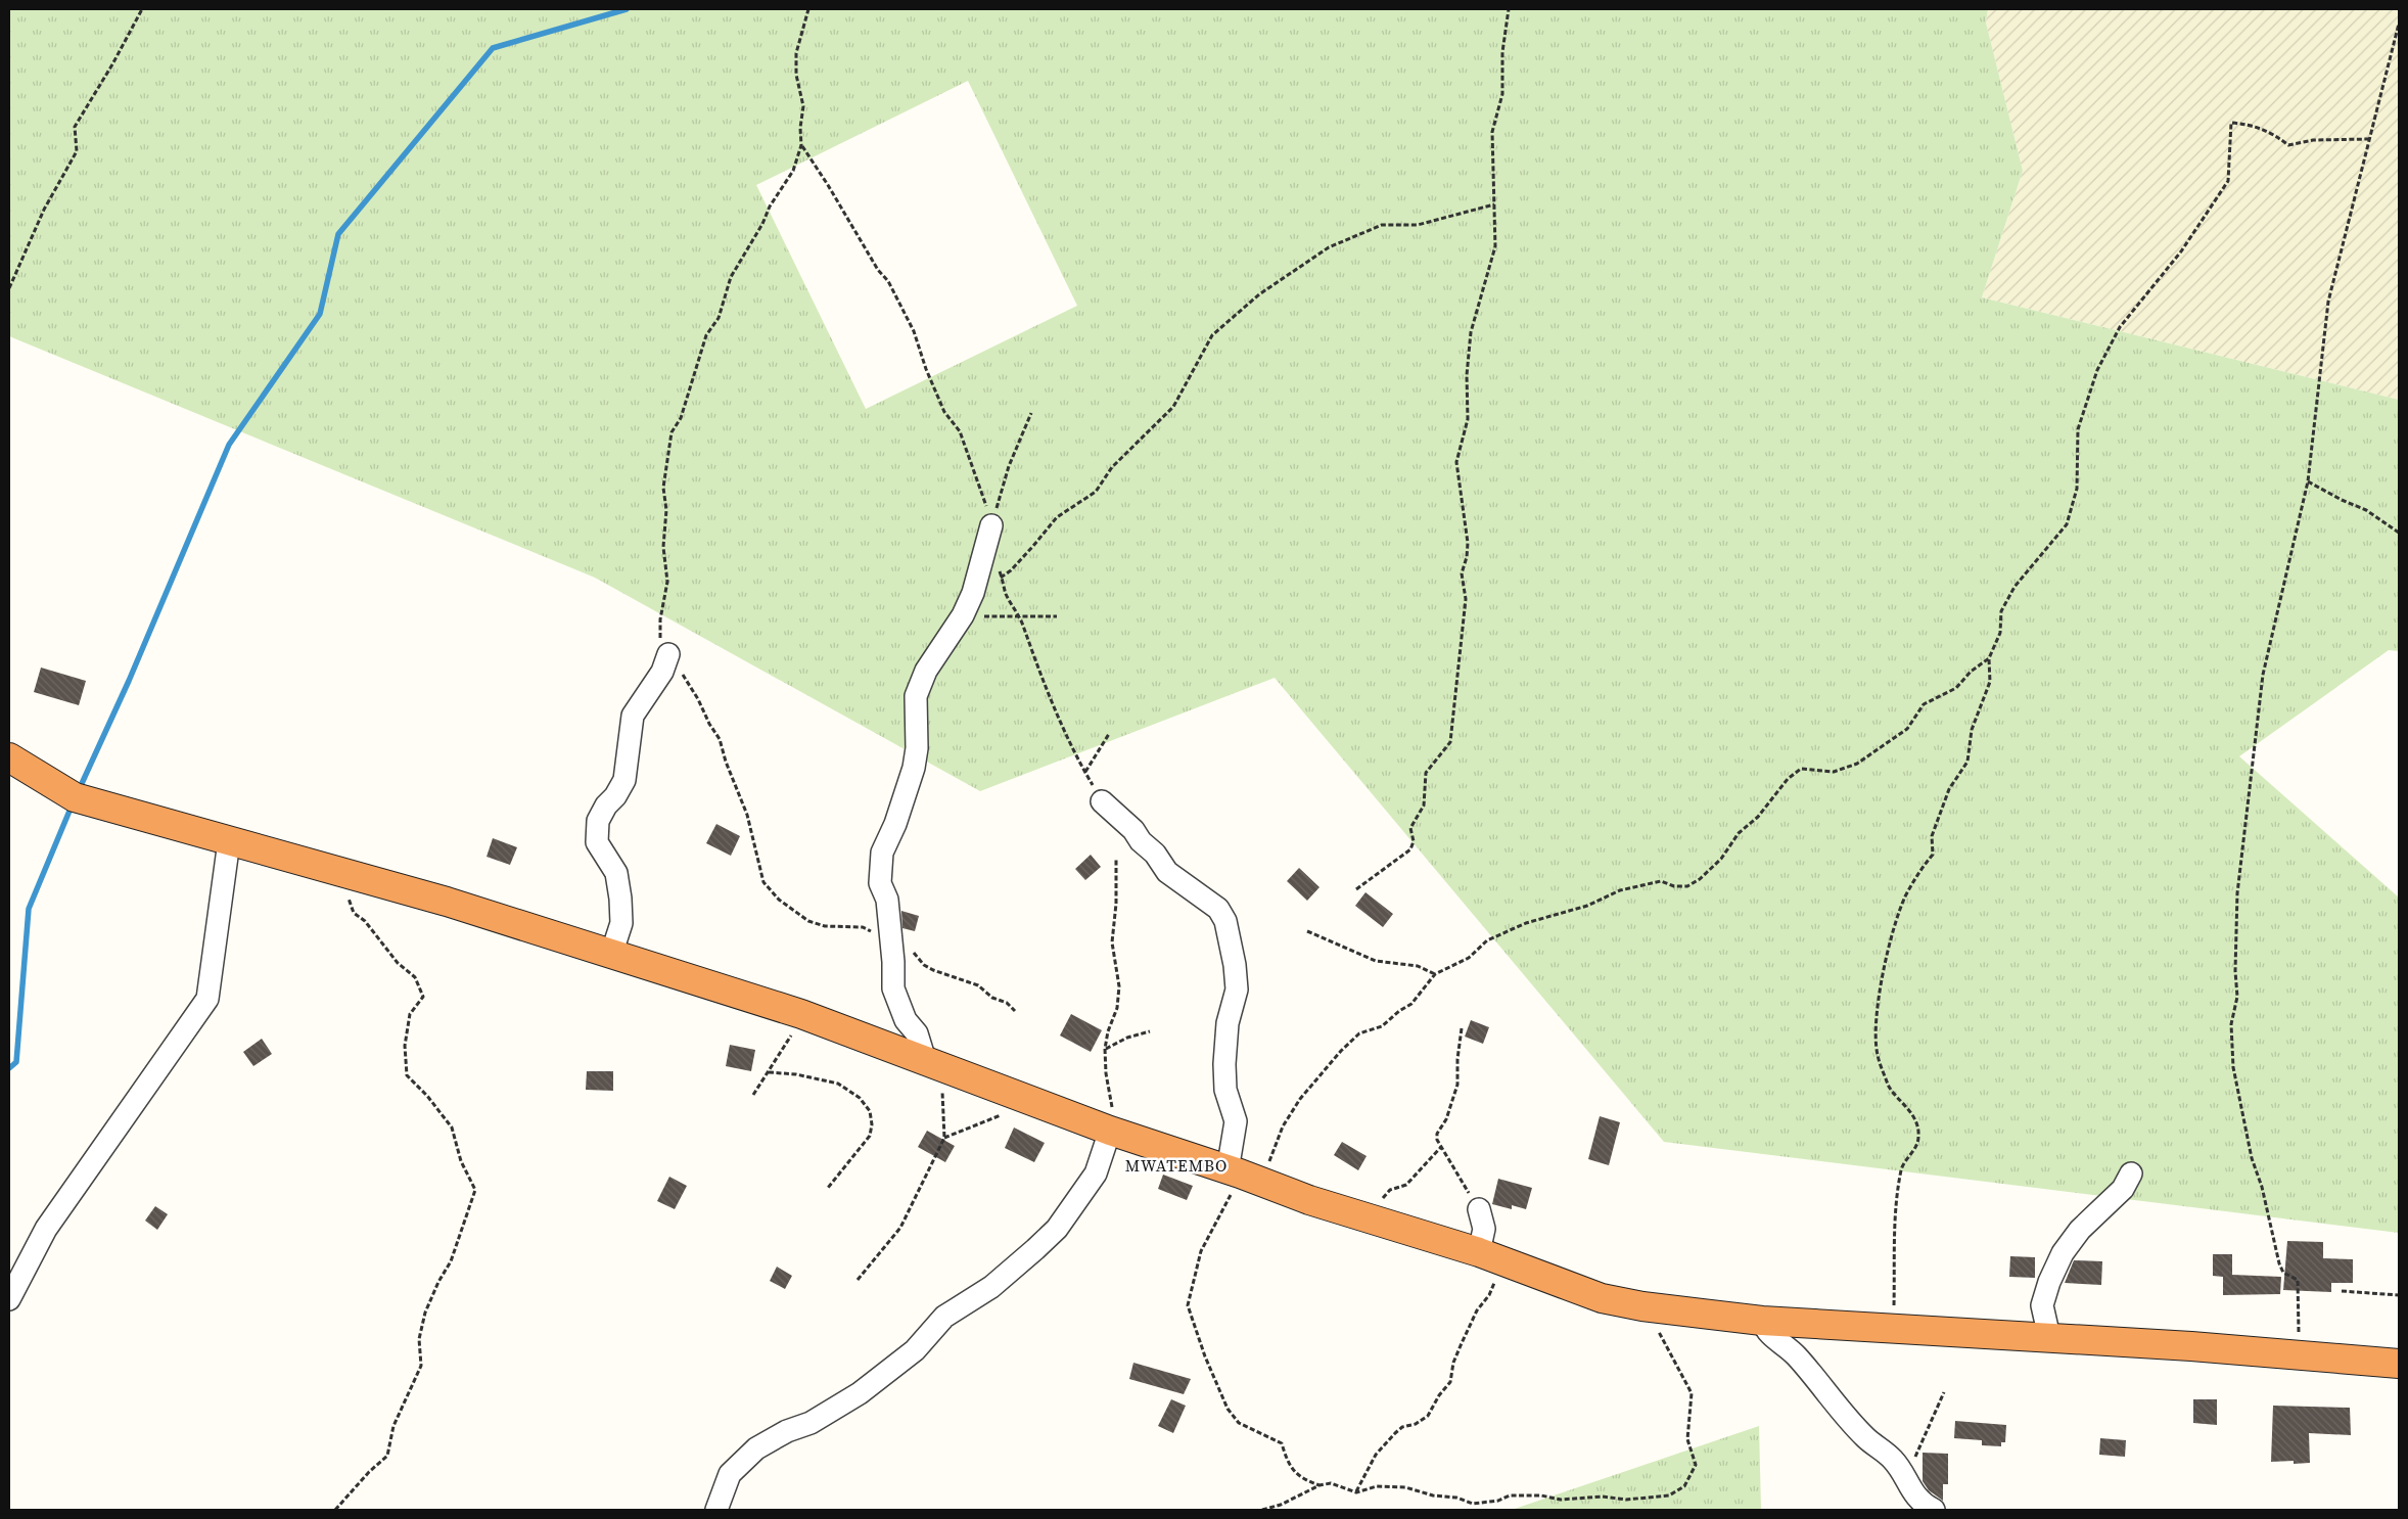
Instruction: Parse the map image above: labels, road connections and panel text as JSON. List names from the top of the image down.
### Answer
{
  "districts": ["MWATEMBO"]
}
